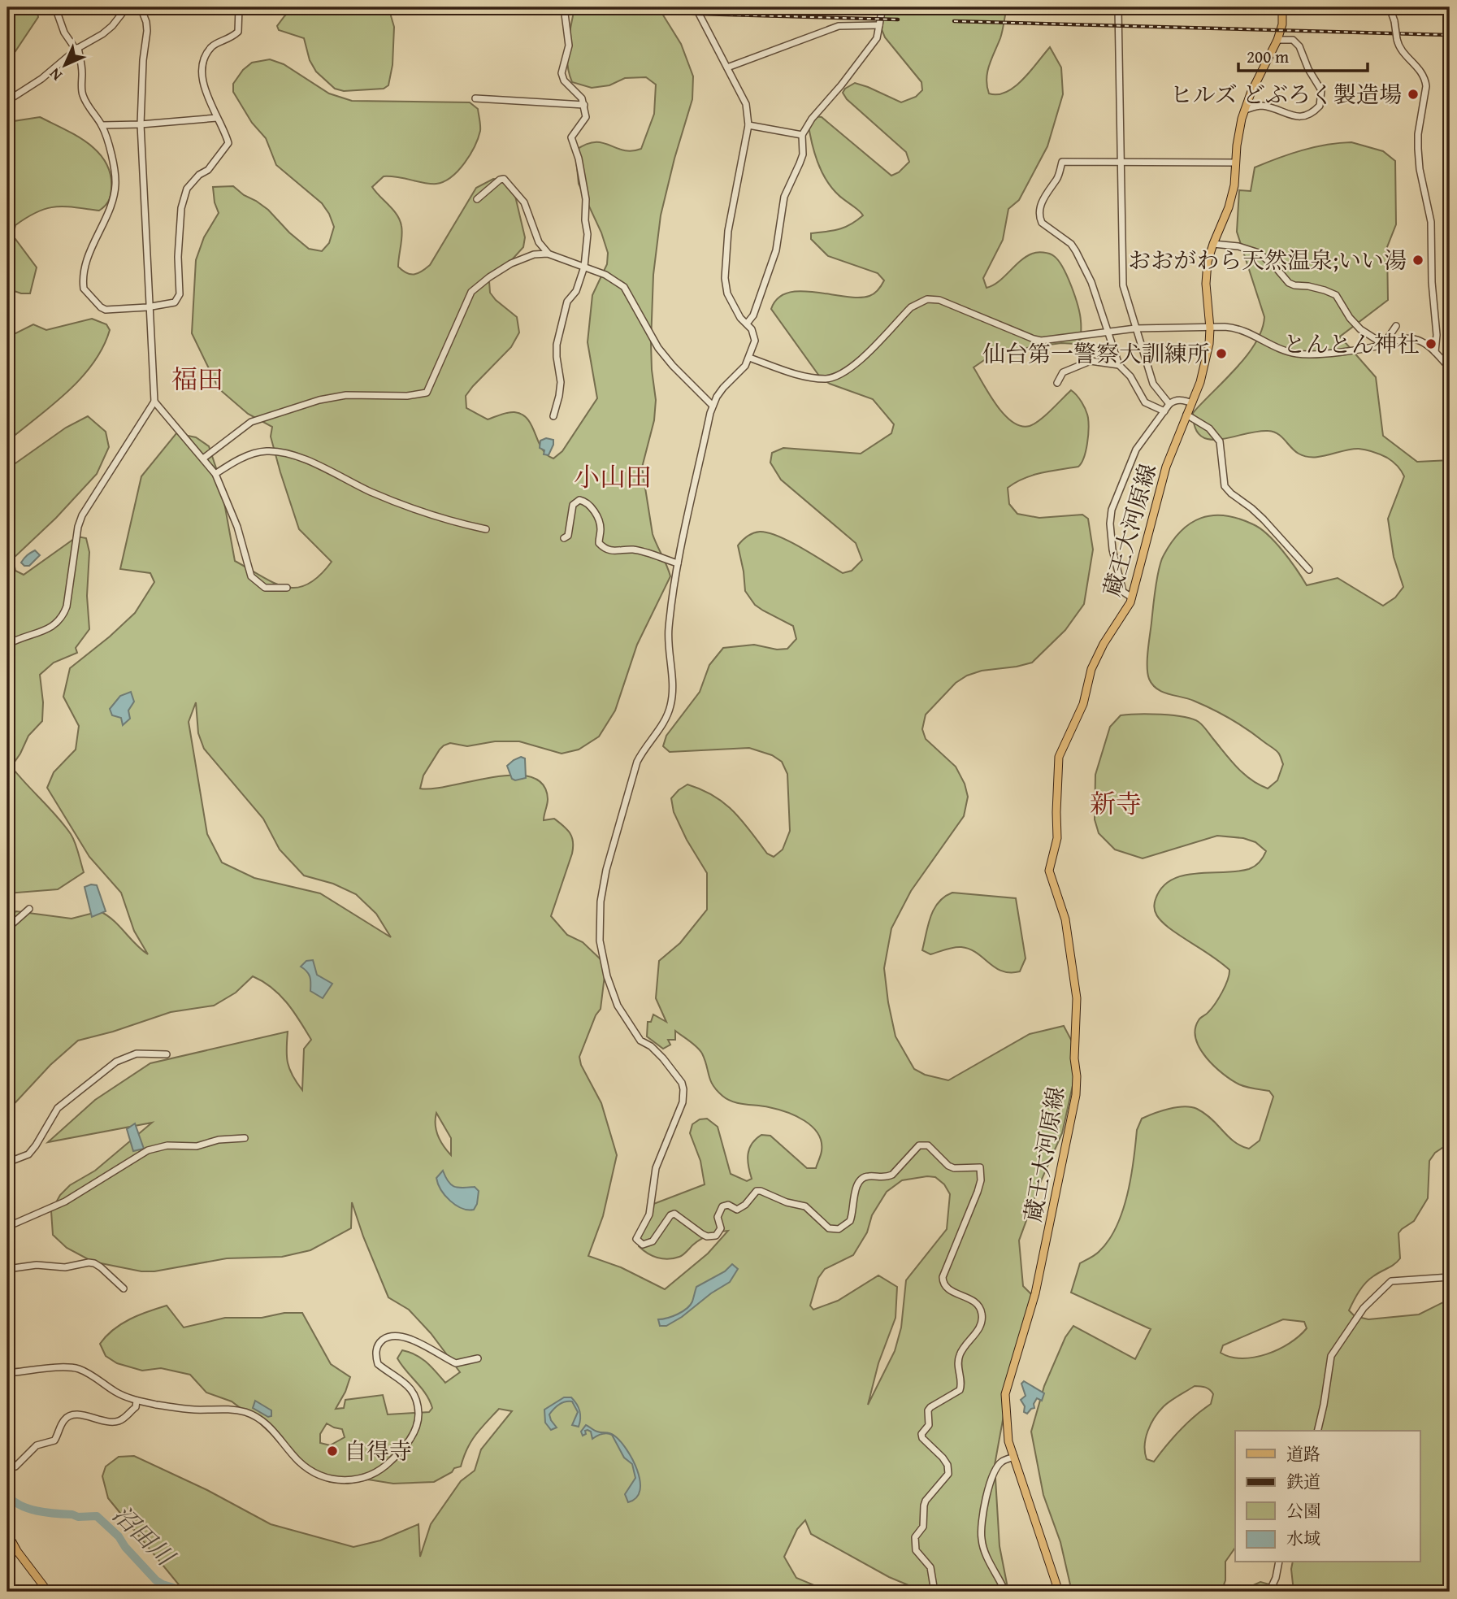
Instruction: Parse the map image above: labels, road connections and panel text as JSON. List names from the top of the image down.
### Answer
{
  "streets": {
    "main road": ["蔵王大河原線"]
  },
  "districts": ["福田", "小山田", "新寺"],
  "water": ["沼田川"],
  "places": [
    "ヒルズ どぶろく製造場",
    "おおがわら天然温泉;いい湯",
    "とんとん神社",
    "仙台第一警察犬訓練所",
    "自得寺"
  ],
  "legend": [
    "道路",
    "鉄道",
    "公園",
    "水域"
  ],
  "scale_bar": "200 m",
  "north": "bottom left"
}
